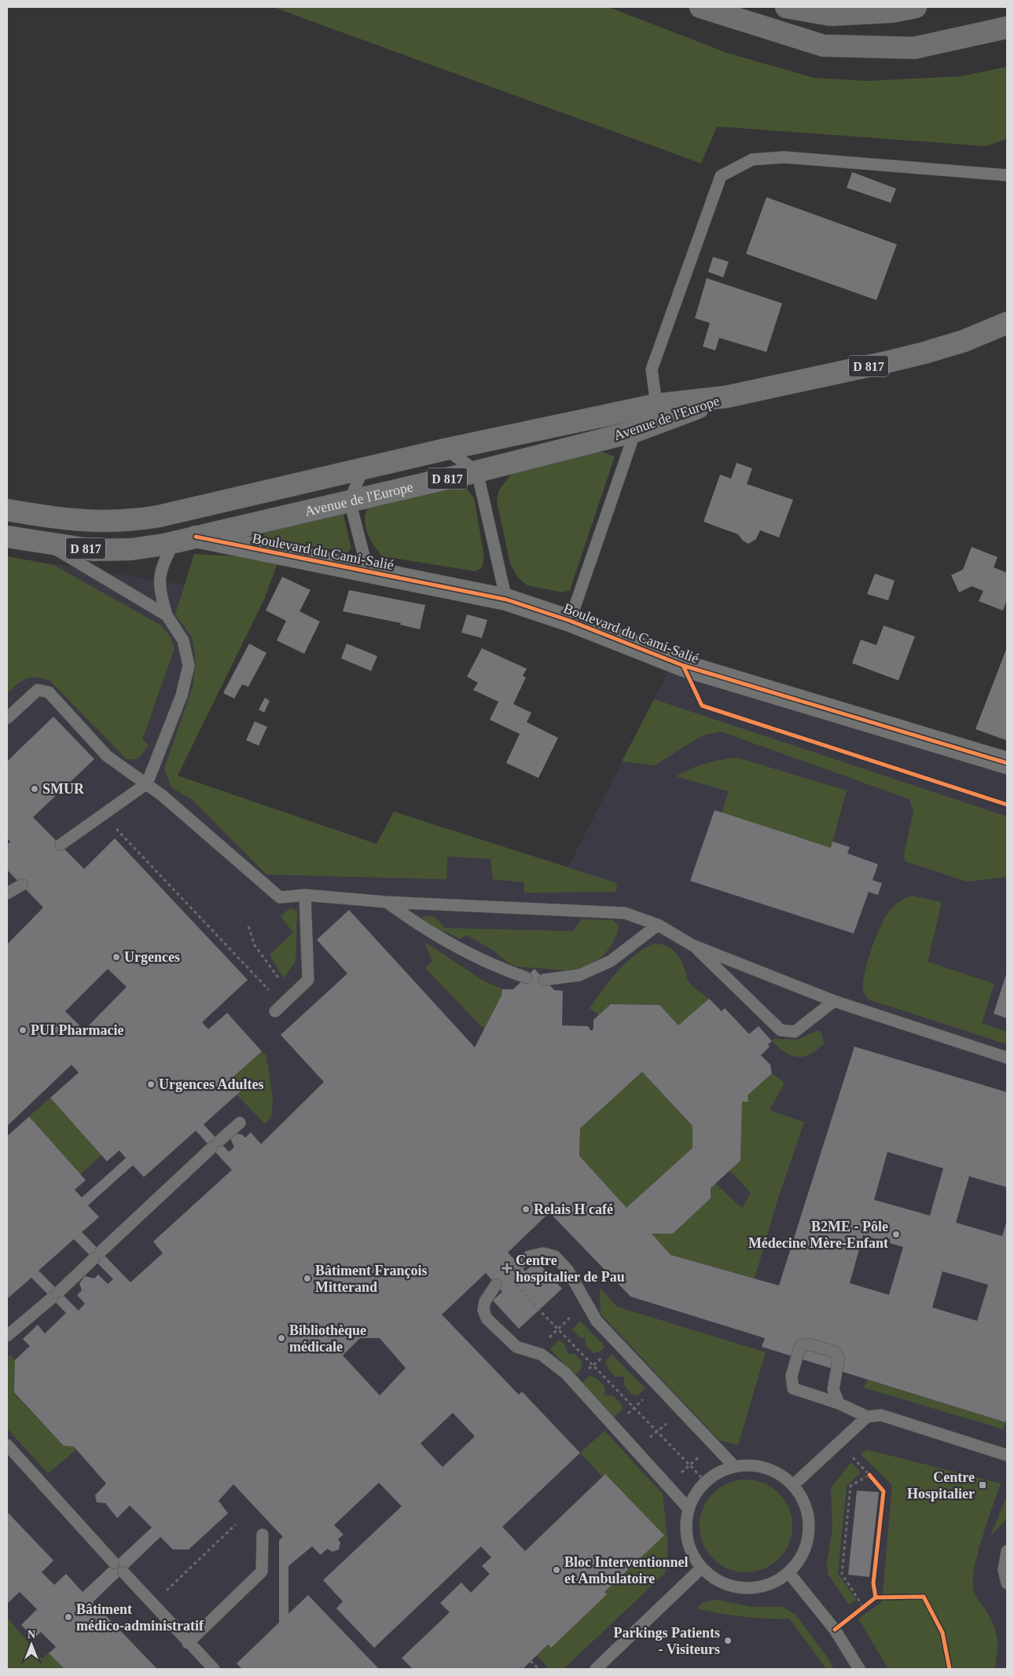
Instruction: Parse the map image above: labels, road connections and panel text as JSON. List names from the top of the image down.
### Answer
{
  "streets": {
    "main road": ["D 817", "Avenue de l'Europe"],
    "street": ["Boulevard du Cami-Salié"]
  },
  "crossings": [
    ["Avenue de l'Europe", "Boulevard du Cami-Salié"]
  ],
  "places": {
    "other": [
      "SMUR",
      "Urgences",
      "PUI Pharmacie",
      "Urgences Adultes",
      "Relais H café",
      "B2ME - Pôle Médecine Mère-Enfant",
      "Bâtiment François Mitterand",
      "Bibliothèque médicale",
      "Bloc Interventionnel et Ambulatoire",
      "Bâtiment médico-administratif",
      "Parkings Patients - Visiteurs"
    ],
    "health": ["Centre hospitalier de Pau"],
    "transit": ["Centre Hospitalier"]
  },
  "north": "top"
}
